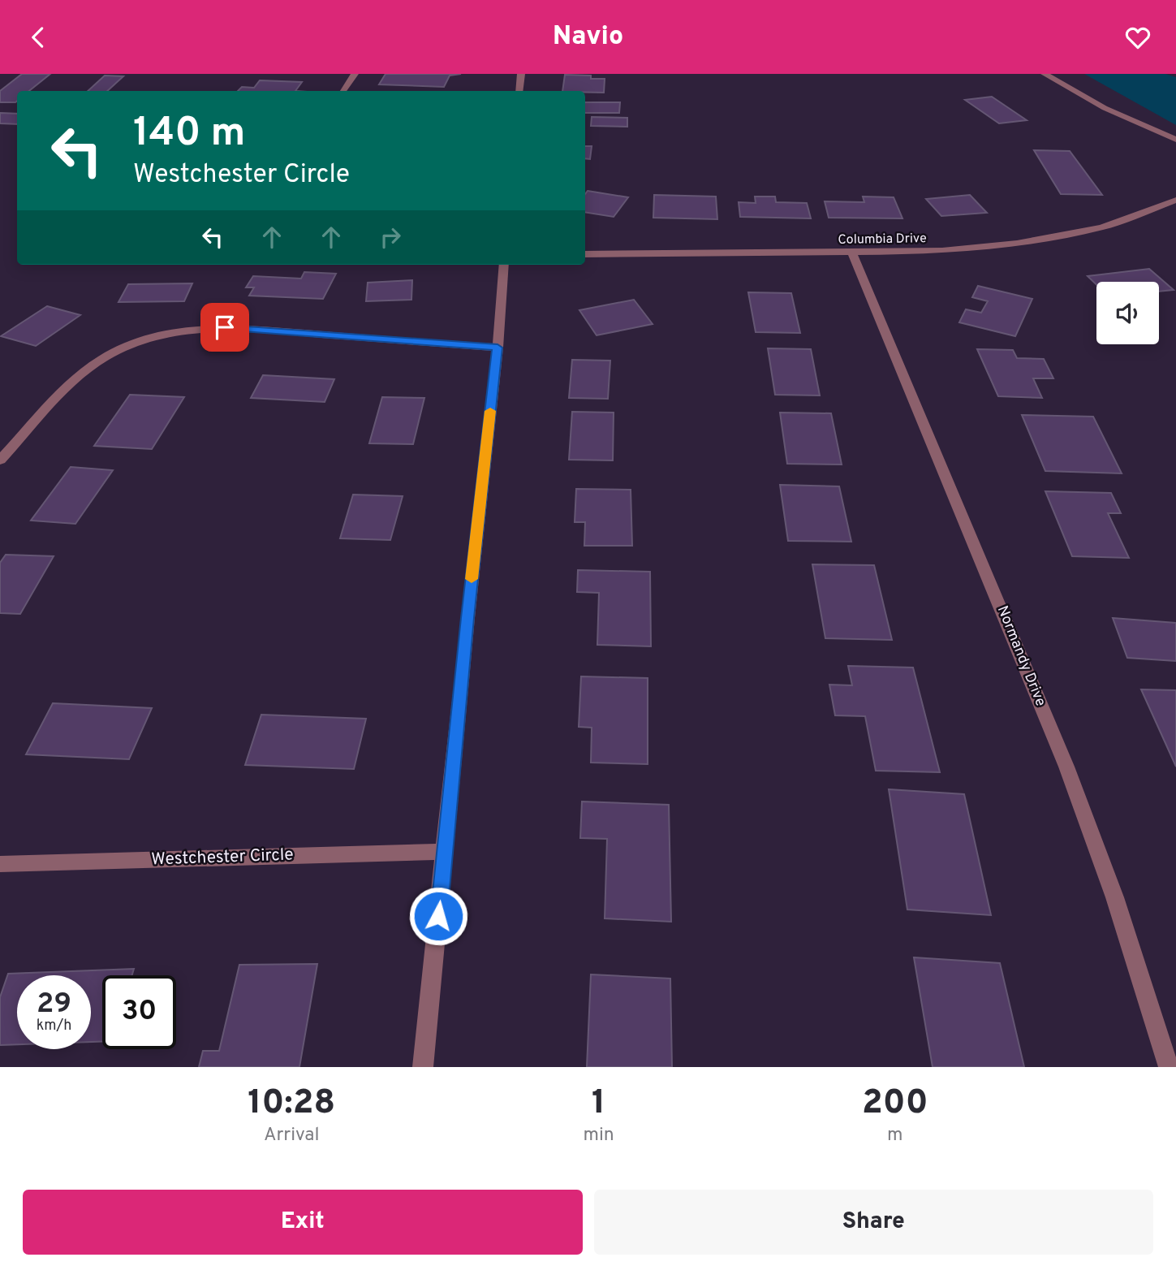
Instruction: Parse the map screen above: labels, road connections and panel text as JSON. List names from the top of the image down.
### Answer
{
  "streets": {
    "street": ["Columbia Drive", "Normandy Drive", "Westchester Circle"]
  },
  "crossings": [
    ["Columbia Drive", "Normandy Drive"]
  ],
  "page": {
    "header": "Navio",
    "turn": ["140 m", "Westchester Circle"],
    "speed": "29 km/h",
    "limit": "30",
    "eta": [
      "10:28",
      "Arrival",
      "1",
      "min",
      "200",
      "m"
    ],
    "buttons": ["Exit", "Share"]
  }
}
